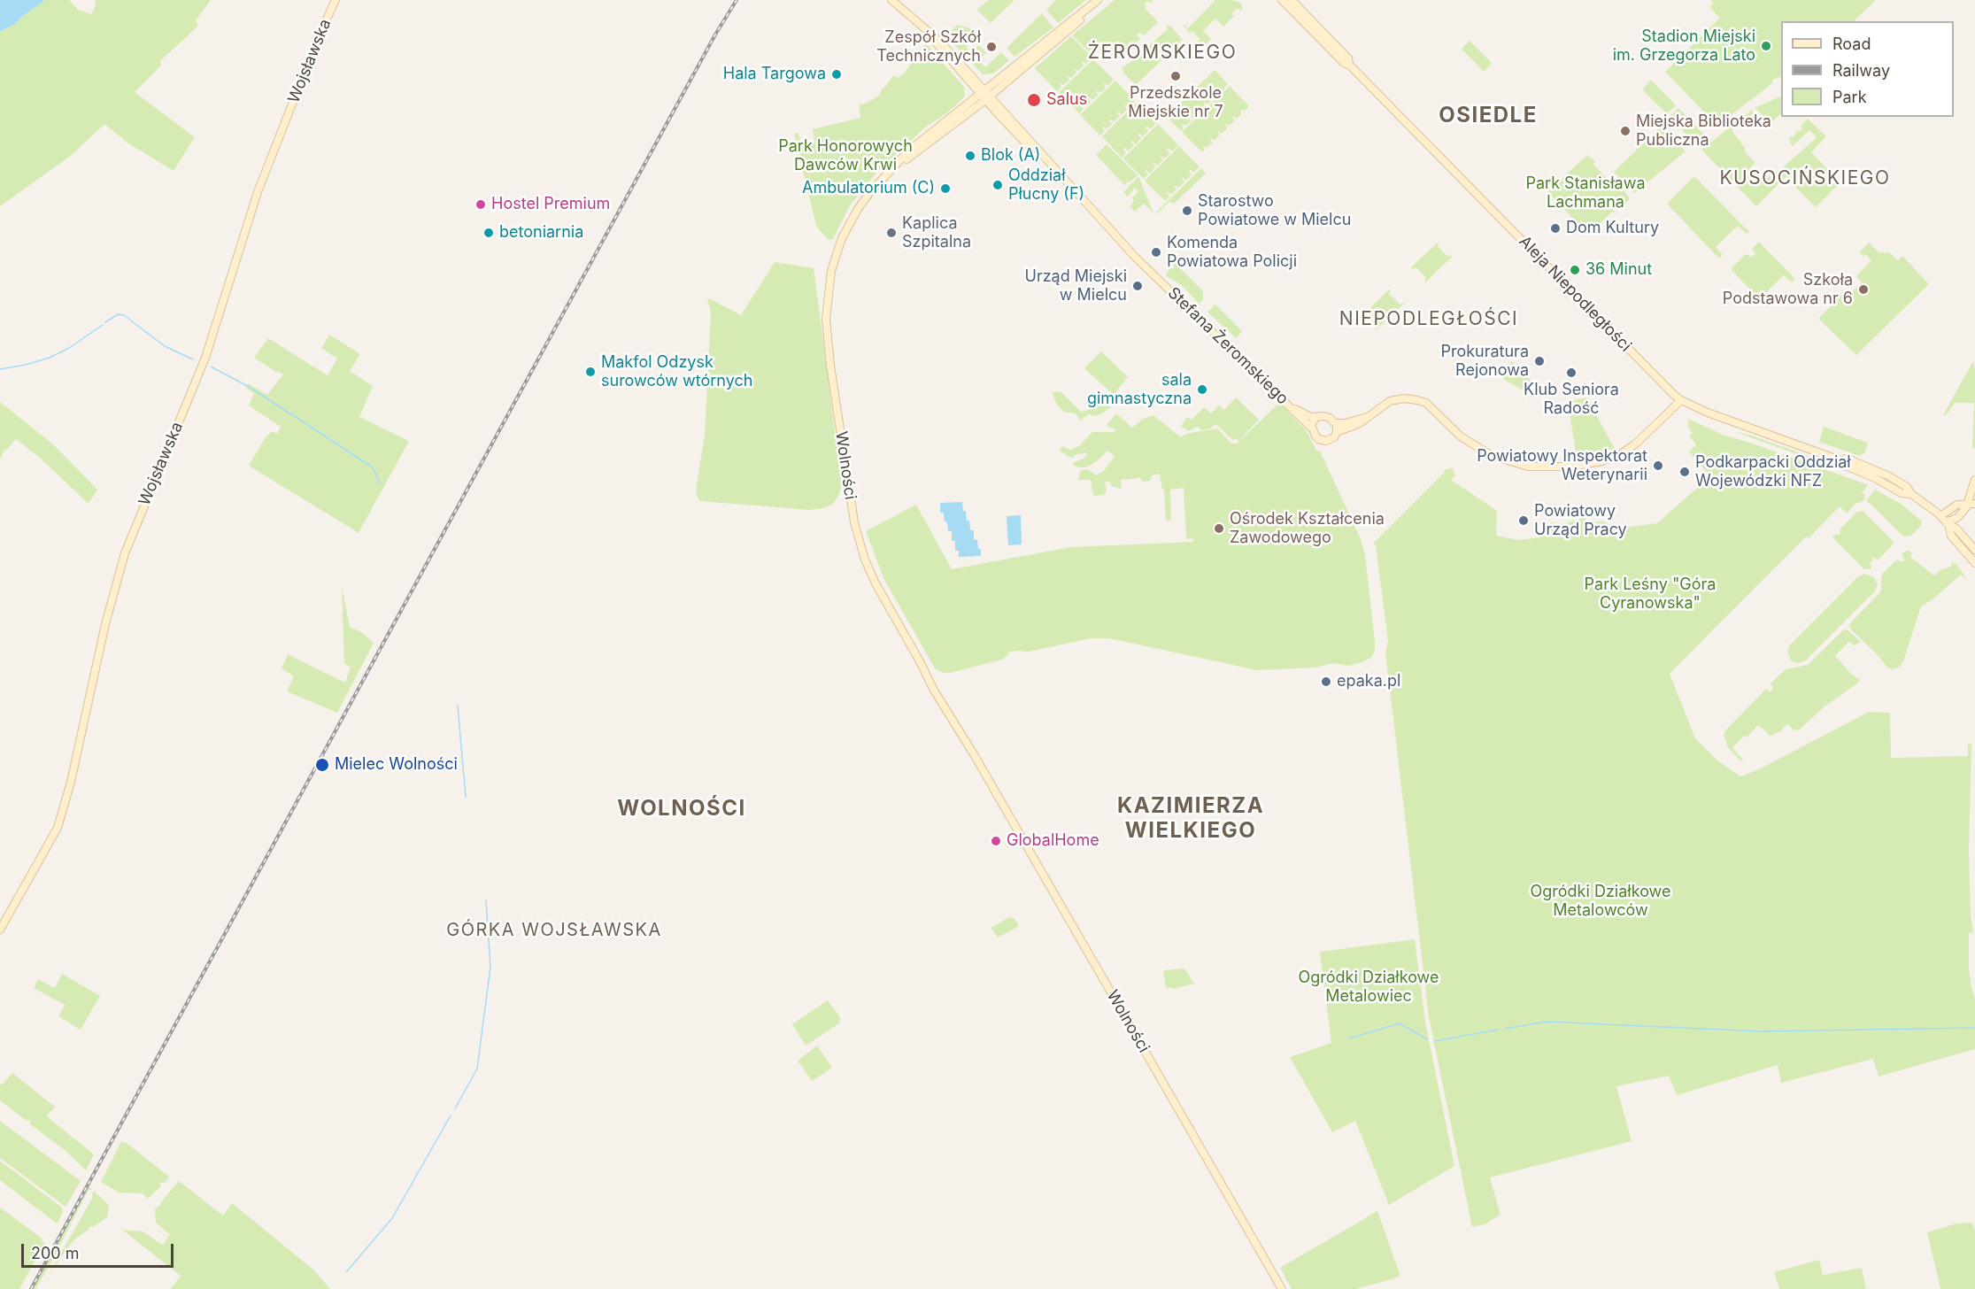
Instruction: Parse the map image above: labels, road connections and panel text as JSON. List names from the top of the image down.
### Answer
{
  "streets": {
    "street": [
      "Wojsławska",
      "Aleja Niepodległości",
      "Stefana Żeromskiego",
      "Wolności"
    ]
  },
  "crossings": [
    ["Stefana Żeromskiego", "Wolności"]
  ],
  "districts": [
    "ŻEROMSKIEGO",
    "OSIEDLE",
    "KUSOCIŃSKIEGO",
    "NIEPODLEGŁOŚCI",
    "KAZIMIERZA WIELKIEGO",
    "WOLNOŚCI",
    "GÓRKA WOJSŁAWSKA"
  ],
  "parks": [
    "Park Honorowych Dawców Krwi",
    "Park Stanisława Lachmana",
    "Park Leśny \"Góra Cyranowska\"",
    "Ogródki Działkowe Metalowców",
    "Ogródki Działkowe Metalowiec"
  ],
  "places": [
    "Stadion Miejski im. Grzegorza Lato",
    "Zespół Szkół Technicznych",
    "Hala Targowa",
    "Przedszkole Miejskie nr 7",
    "Salus",
    "Miejska Biblioteka Publiczna",
    "Blok (A)",
    "Oddział Płucny (F)",
    "Ambulatorium (C)",
    "Hostel Premium",
    "Starostwo Powiatowe w Mielcu",
    "Dom Kultury",
    "betoniarnia",
    "Kaplica Szpitalna",
    "Komenda Powiatowa Policji",
    "36 Minut",
    "Urząd Miejski w Mielcu",
    "Szkoła Podstawowa nr 6",
    "Prokuratura Rejonowa",
    "Makfol Odzysk surowców wtórnych",
    "Klub Seniora Radość",
    "sala gimnastyczna",
    "Powiatowy Inspektorat Weterynarii",
    "Podkarpacki Oddział Wojewódzki NFZ",
    "Powiatowy Urząd Pracy",
    "Ośrodek Kształcenia Zawodowego",
    "epaka.pl",
    "Mielec Wolności",
    "GlobalHome"
  ],
  "legend": ["Road", "Railway", "Park"],
  "scale_bar": "200 m"
}
